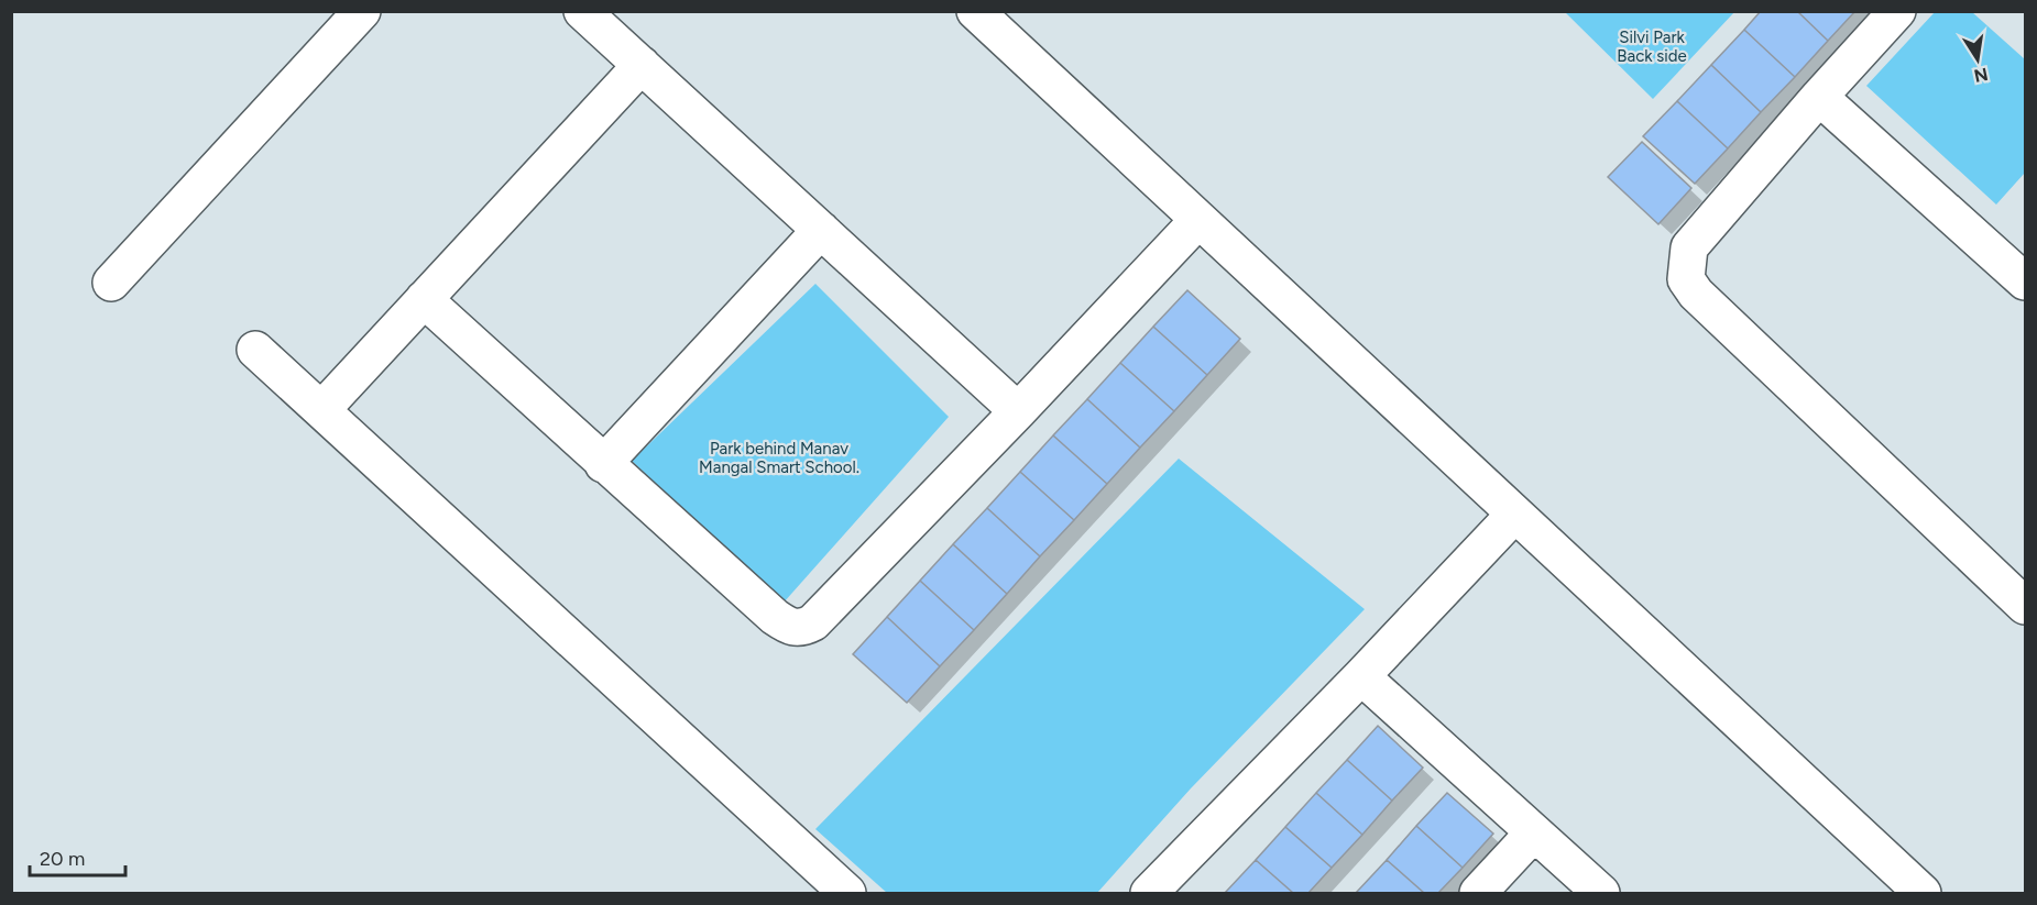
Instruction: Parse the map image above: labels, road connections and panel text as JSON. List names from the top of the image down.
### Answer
{
  "parks": ["Silvi Park Back side", "Park behind Manav Mangal Smart School."],
  "scale_bar": "20 m",
  "north": "bottom"
}
